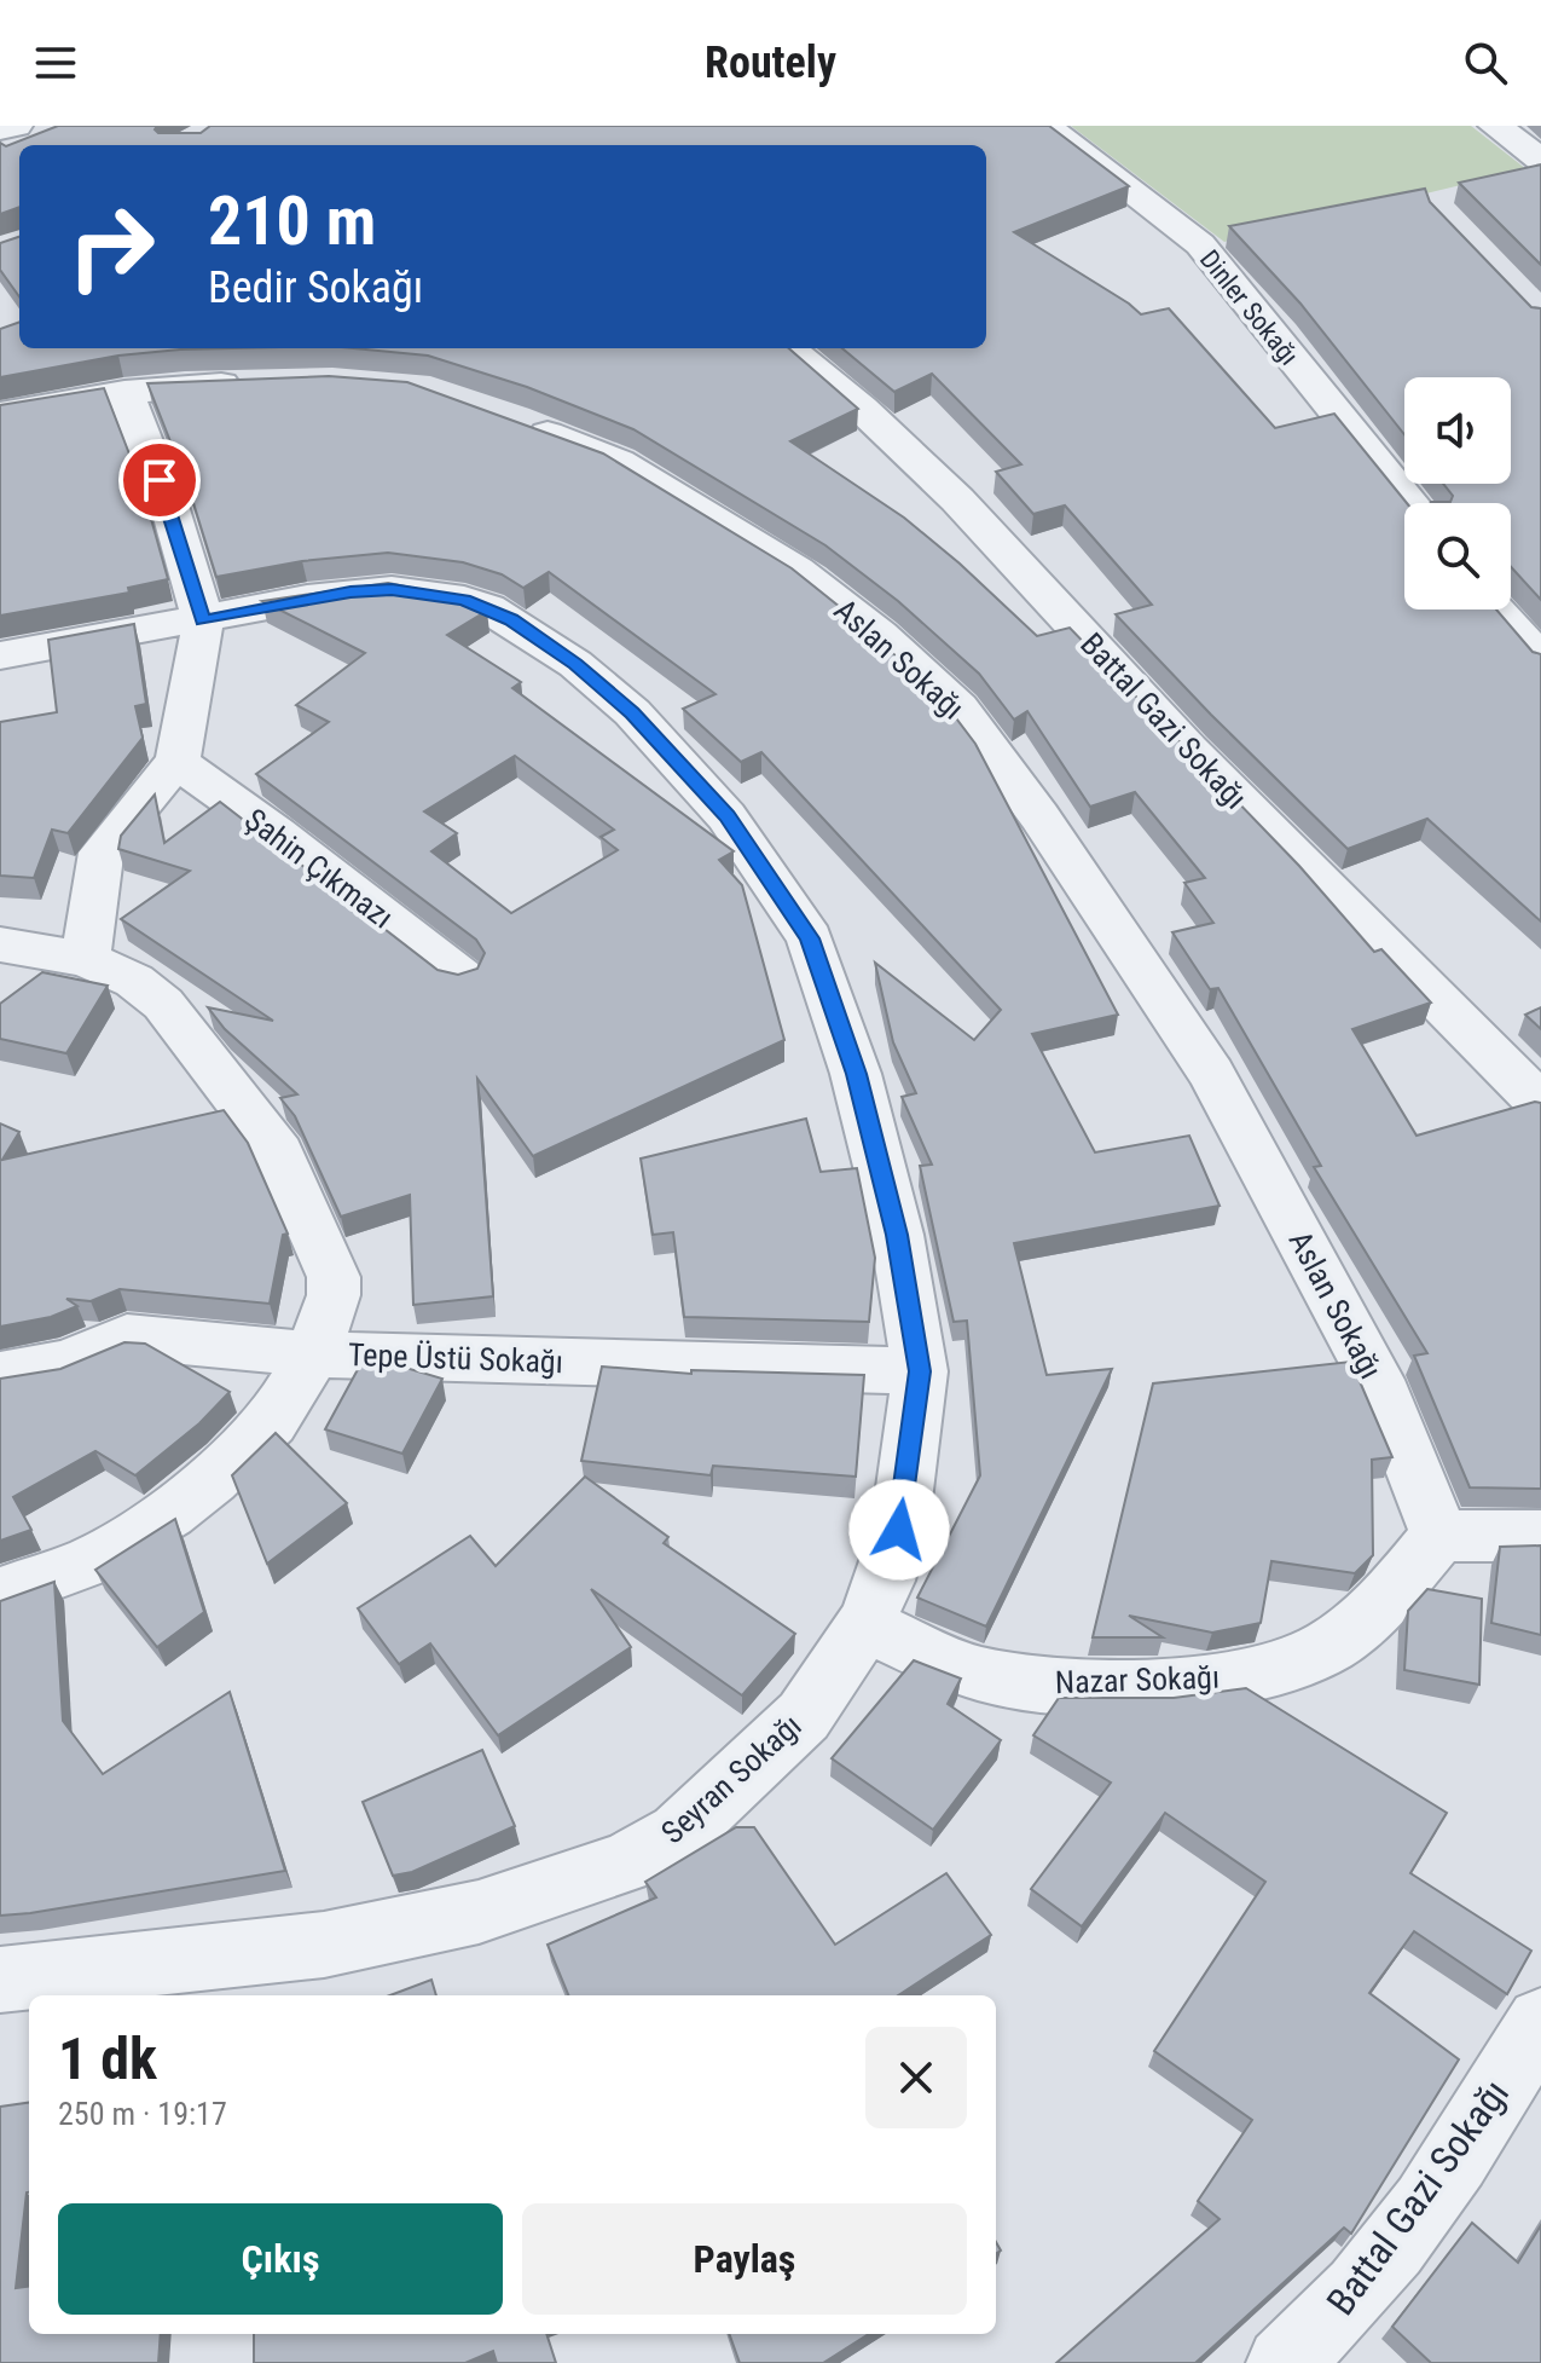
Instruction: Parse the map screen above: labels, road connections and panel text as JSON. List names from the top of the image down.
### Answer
{
  "streets": {
    "street": [
      "Dinler Sokağı",
      "Aslan Sokağı",
      "Battal Gazi Sokağı",
      "Şahin Çıkmazı",
      "Tepe Üstü Sokağı",
      "Nazar Sokağı",
      "Seyran Sokağı"
    ]
  },
  "crossings": [
    ["Aslan Sokağı", "Nazar Sokağı"],
    ["Tepe Üstü Sokağı", "Seyran Sokağı"],
    ["Nazar Sokağı", "Seyran Sokağı"]
  ],
  "page": {
    "header": "Routely",
    "turn": ["210 m", "Bedir Sokağı"],
    "heading": ["1 dk", "250 m · 19:17"],
    "buttons": ["Çıkış", "Paylaş"]
  }
}
